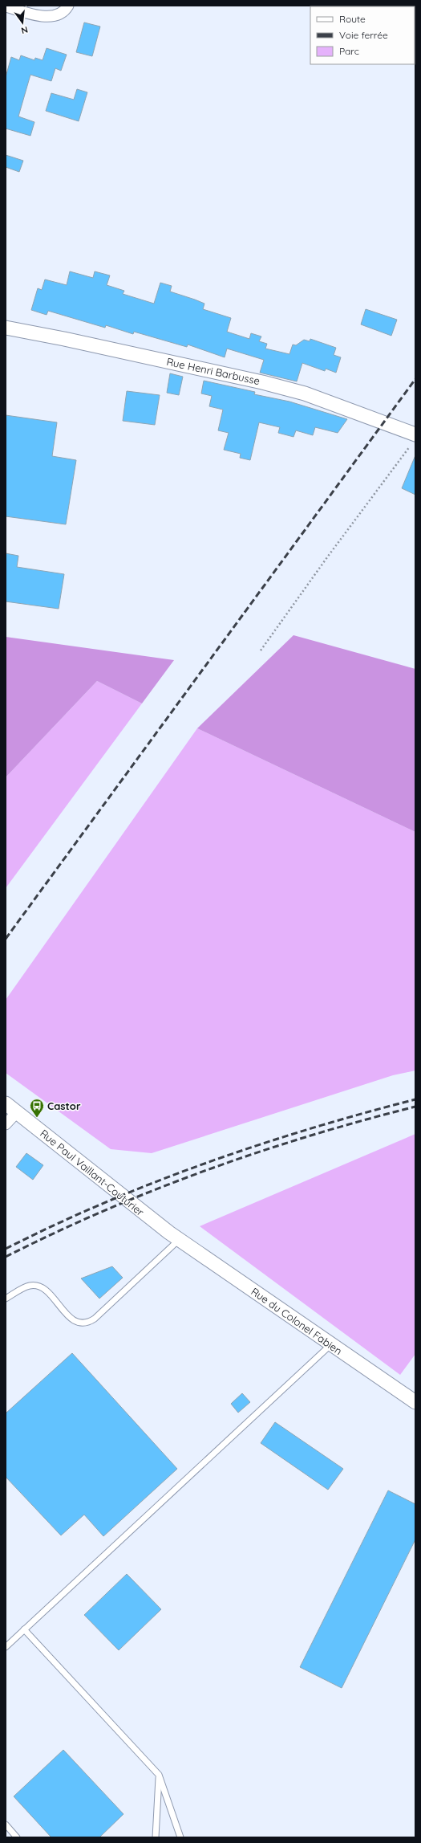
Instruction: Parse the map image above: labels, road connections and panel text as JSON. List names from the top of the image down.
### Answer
{
  "streets": {
    "street": ["Rue Henri Barbusse", "Rue Paul Vaillant-Couturier", "Rue du Colonel Fabien"]
  },
  "crossings": [
    ["Rue Paul Vaillant-Couturier", "Rue du Colonel Fabien"]
  ],
  "places": {
    "bus stop": ["Castor"]
  },
  "legend": ["Route", "Voie ferrée", "Parc"],
  "north": "bottom"
}
